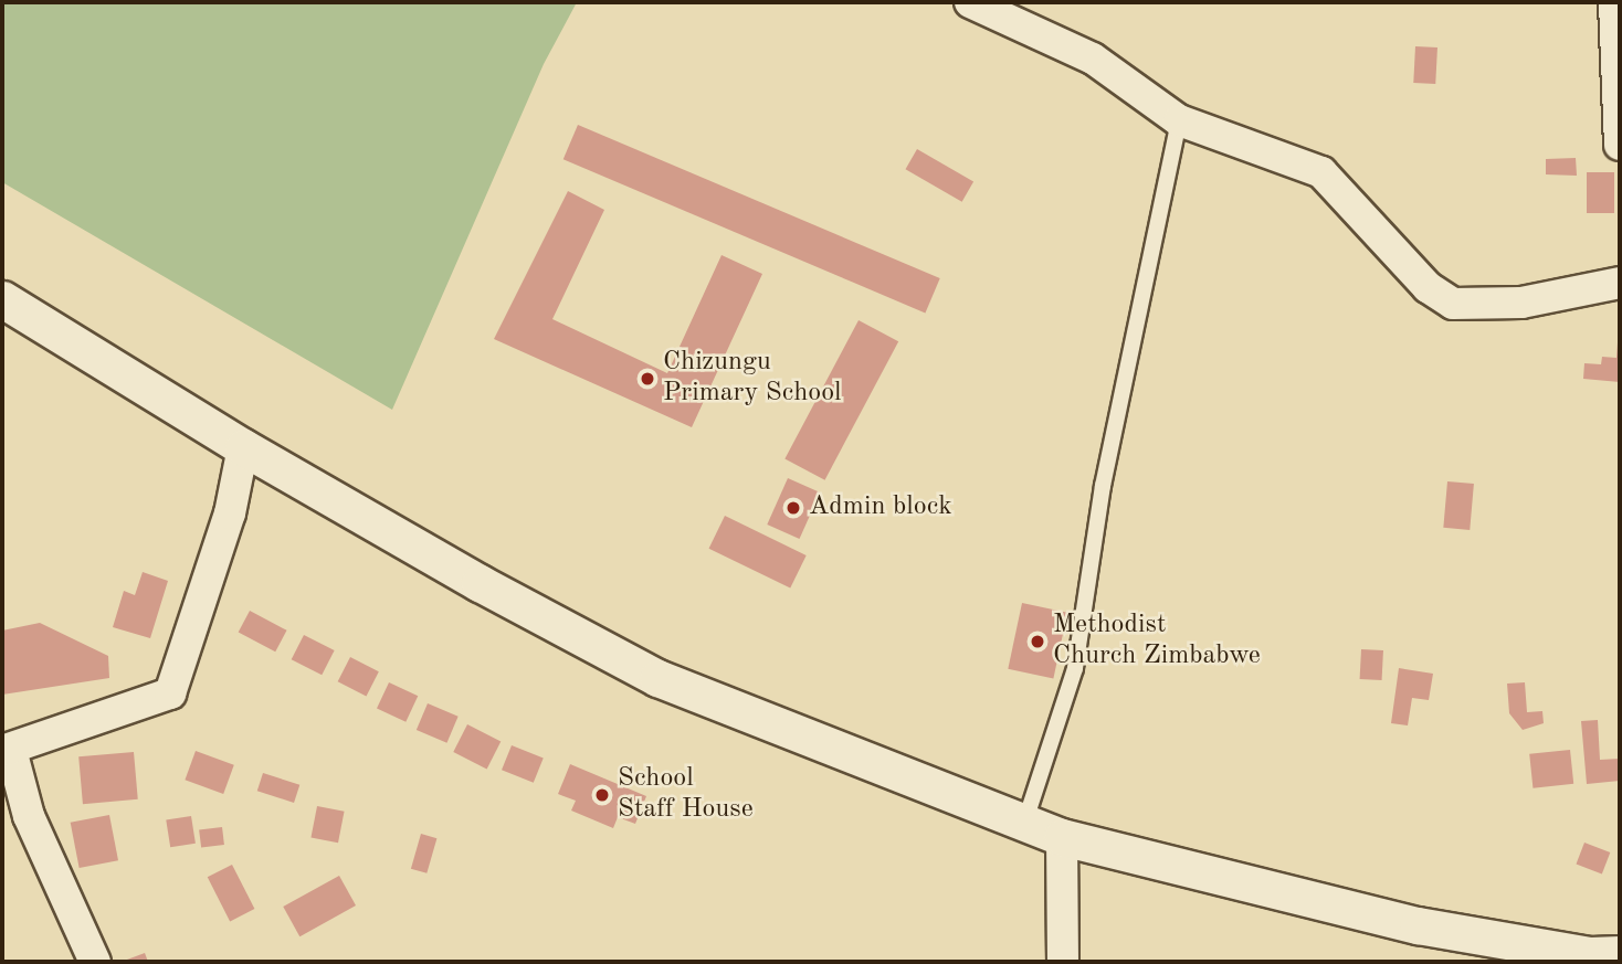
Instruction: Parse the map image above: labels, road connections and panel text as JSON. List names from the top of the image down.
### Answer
{
  "places": [
    "Chizungu Primary School",
    "Admin block",
    "Methodist Church Zimbabwe",
    "School Staff House"
  ]
}
